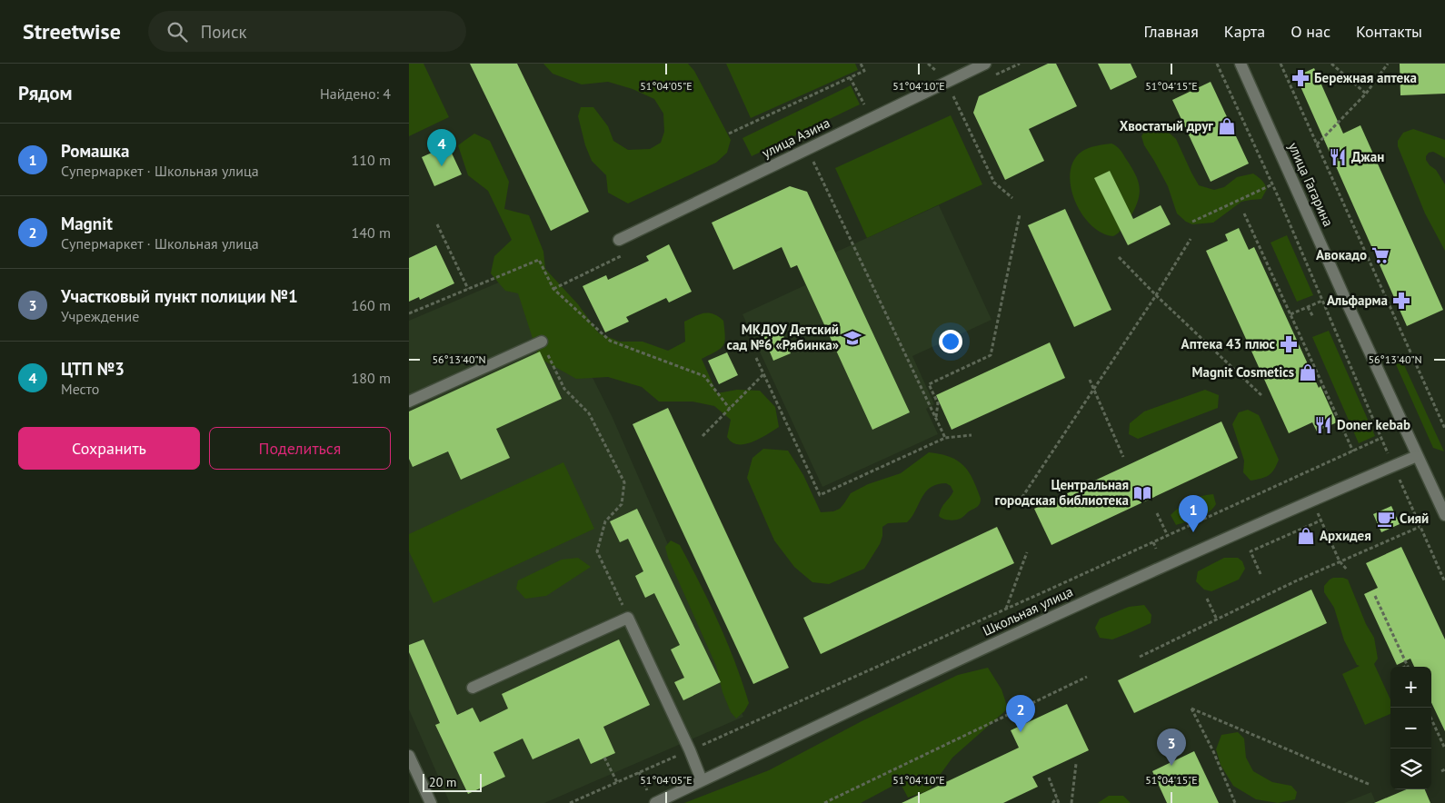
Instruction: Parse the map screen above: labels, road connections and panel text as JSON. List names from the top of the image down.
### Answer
{
  "streets": {
    "street": ["улица Азина", "улица Гагарина", "Школьная улица"]
  },
  "crossings": [
    ["улица Гагарина", "Школьная улица"]
  ],
  "places": {
    "pharmacy": ["Бережная аптека", "Альфарма", "Аптека 43 плюс"],
    "shop": ["Хвостатый друг", "Magnit Cosmetics", "Архидея"],
    "restaurant": ["Джан", "Doner kebab"],
    "supermarket": ["Авокадо"],
    "school or university": ["МКДОУ Детский сад №6 «Рябинка»"],
    "library": ["Центральная городская библиотека"],
    "cafe": ["Сияй"]
  },
  "scale_bar": "20 m",
  "page": {
    "header": "Streetwise",
    "search": "Поиск",
    "nav": [
      "Главная",
      "Карта",
      "О нас",
      "Контакты"
    ],
    "heading": ["Рядом", "Найдено: 4"],
    "list": [
      {
        "mark": "1",
        "name": "Ромашка",
        "note": "Супермаркет · Школьная улица",
        "value": "110 m"
      },
      {
        "mark": "2",
        "name": "Magnit",
        "note": "Супермаркет · Школьная улица",
        "value": "140 m"
      },
      {
        "mark": "3",
        "name": "Участковый пункт полиции №1",
        "note": "Учреждение",
        "value": "160 m"
      },
      {
        "mark": "4",
        "name": "ЦТП №3",
        "note": "Место",
        "value": "180 m"
      }
    ],
    "pins": [
      "4",
      "1",
      "2",
      "3"
    ],
    "buttons": ["Сохранить", "Поделиться"],
    "map_buttons": ["+", "−"],
    "scale": "20 m"
  },
  "coordinates": [
    "51°04'05\"E",
    "51°04'10\"E",
    "51°04'15\"E",
    "56°13'40\"N"
  ]
}
